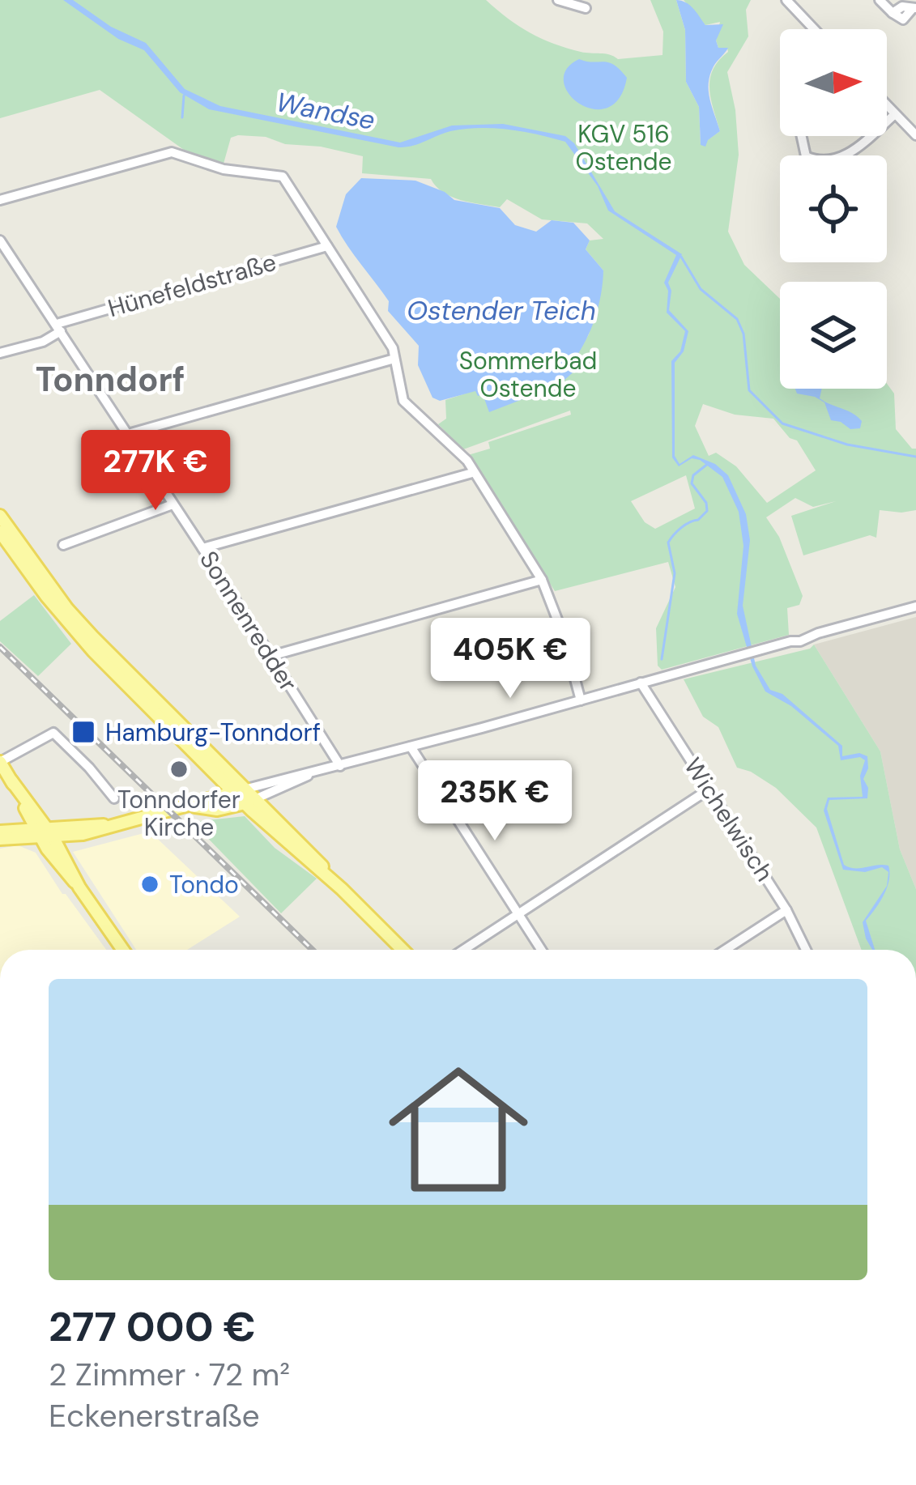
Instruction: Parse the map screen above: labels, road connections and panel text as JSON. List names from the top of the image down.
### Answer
{
  "streets": {
    "street": ["Hünefeldstraße", "Sonnenredder", "Wichelwisch"]
  },
  "crossings": [
    ["Hünefeldstraße", "Sonnenredder"]
  ],
  "districts": ["Tonndorf"],
  "water": ["Wandse", "Ostender Teich"],
  "parks": ["KGV 516 Ostende", "Sommerbad Ostende"],
  "places": {
    "transit": ["Hamburg-Tonndorf"],
    "other": ["Tonndorfer Kirche", "Tondo"]
  },
  "north": "right",
  "page": {
    "price": ["277K €", "405K €", "235K €"],
    "list": [
      {
        "name": "277 000 €",
        "note": "2 Zimmer · 72 m² · Eckenerstraße"
      }
    ]
  }
}
